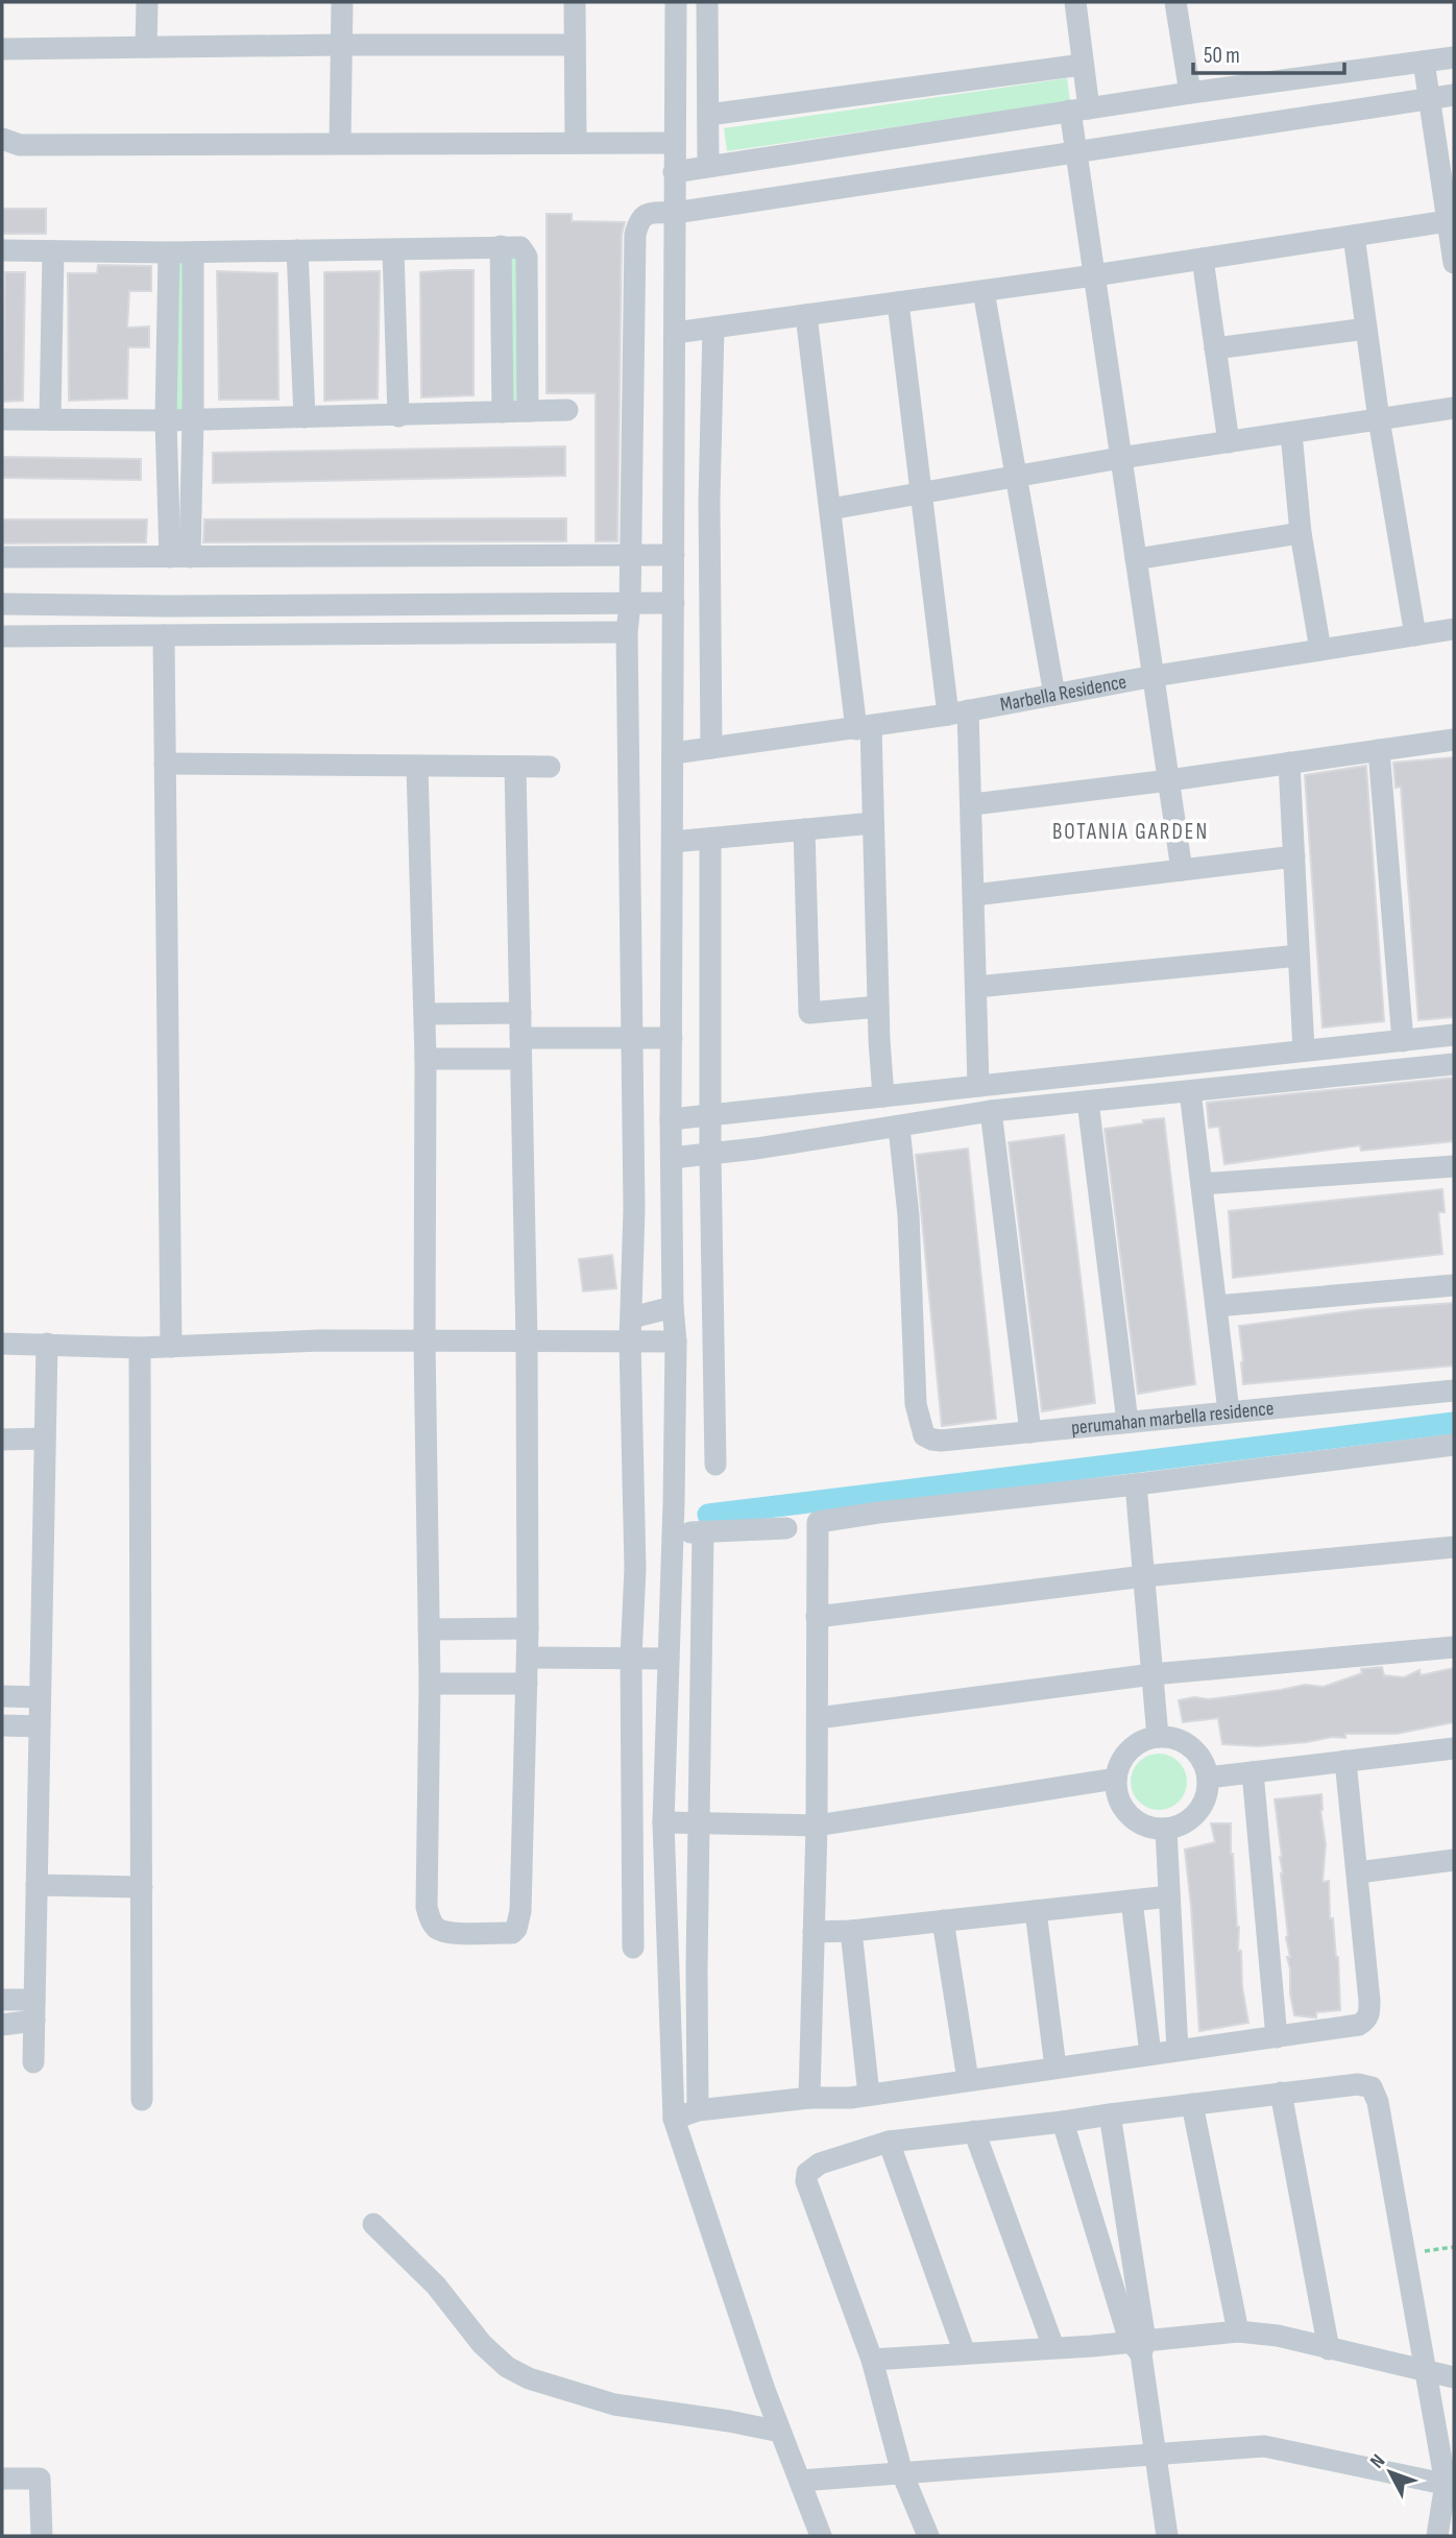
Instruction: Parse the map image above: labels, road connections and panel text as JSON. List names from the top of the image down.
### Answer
{
  "streets": {
    "street": ["Marbella Residence", "perumahan marbella residence"]
  },
  "districts": ["BOTANIA GARDEN"],
  "scale_bar": "50 m",
  "north": "top left"
}
